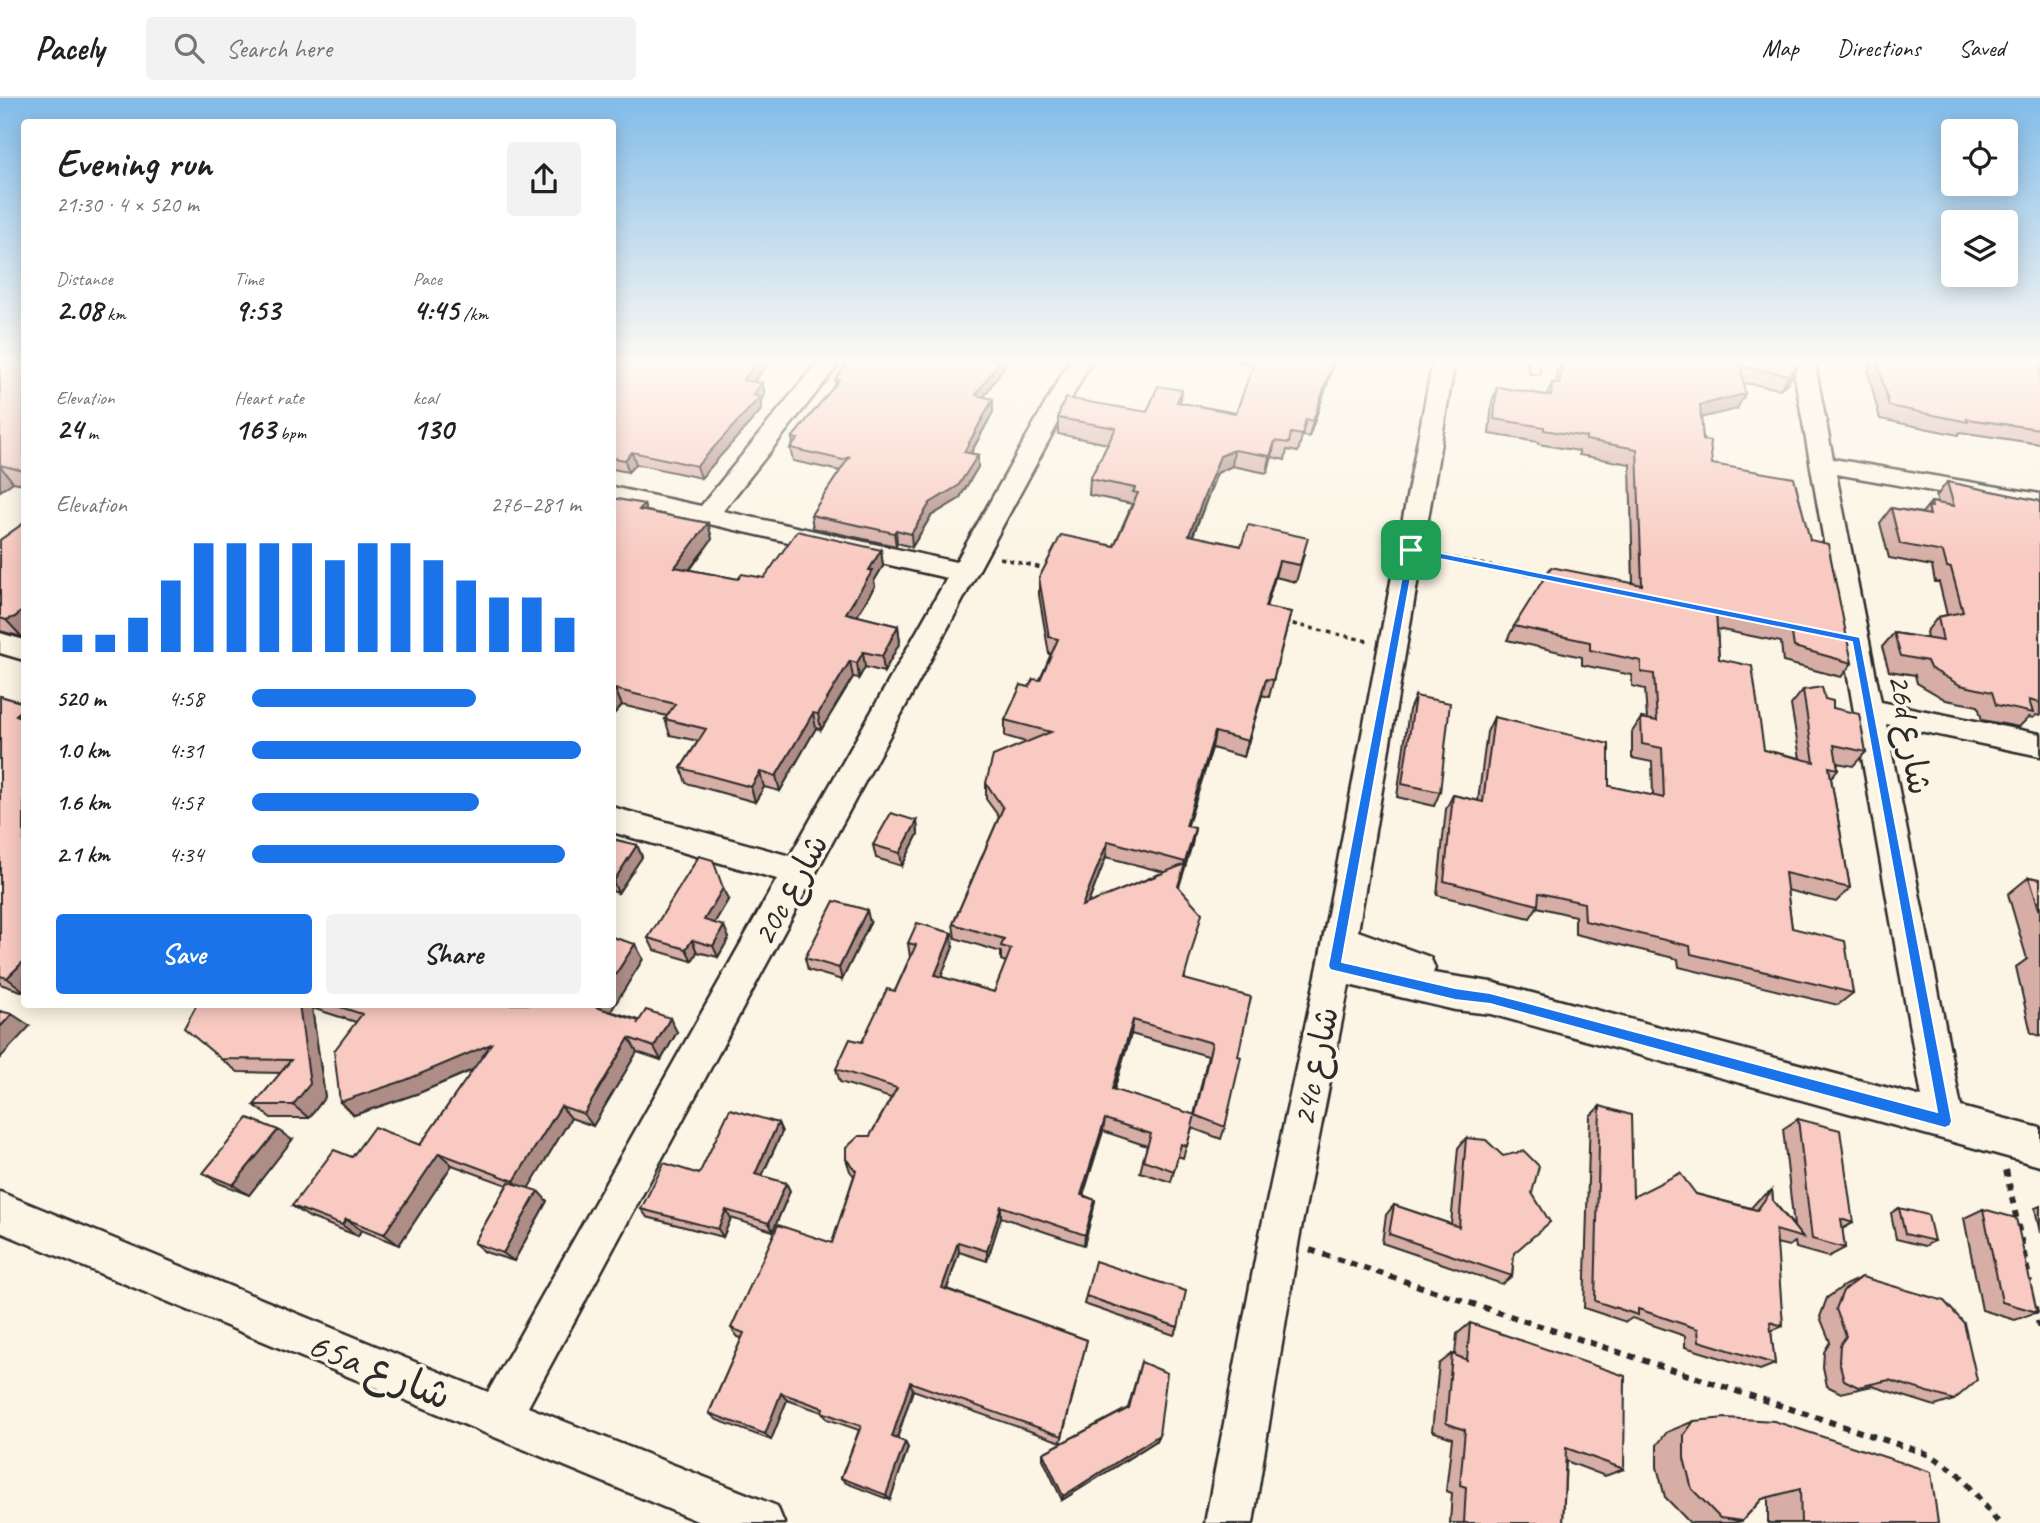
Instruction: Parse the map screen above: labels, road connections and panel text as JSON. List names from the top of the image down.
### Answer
{
  "streets": {
    "street": [
      "26d شارع",
      "20c شارع",
      "24c شارع",
      "65a شارع"
    ]
  },
  "crossings": [
    ["20c شارع", "65a شارع"]
  ],
  "page": {
    "header": "Pacely",
    "search": "Search here",
    "nav": ["Map", "Directions", "Saved"],
    "heading": ["Evening run", "21:30 · 4 × 520 m"],
    "stats": [
      ["Distance", "2.08 km"],
      ["Time", "9:53"],
      ["Pace", "4:45 /km"],
      ["Elevation", "24 m"],
      ["Heart rate", "163 bpm"],
      ["kcal", "130"]
    ],
    "chart": ["Elevation", "276–281 m"],
    "list": [
      {
        "name": "520 m",
        "note": "4:58"
      },
      {
        "name": "1.0 km",
        "note": "4:31"
      },
      {
        "name": "1.6 km",
        "note": "4:57"
      },
      {
        "name": "2.1 km",
        "note": "4:34"
      }
    ],
    "buttons": ["Save", "Share"]
  }
}
